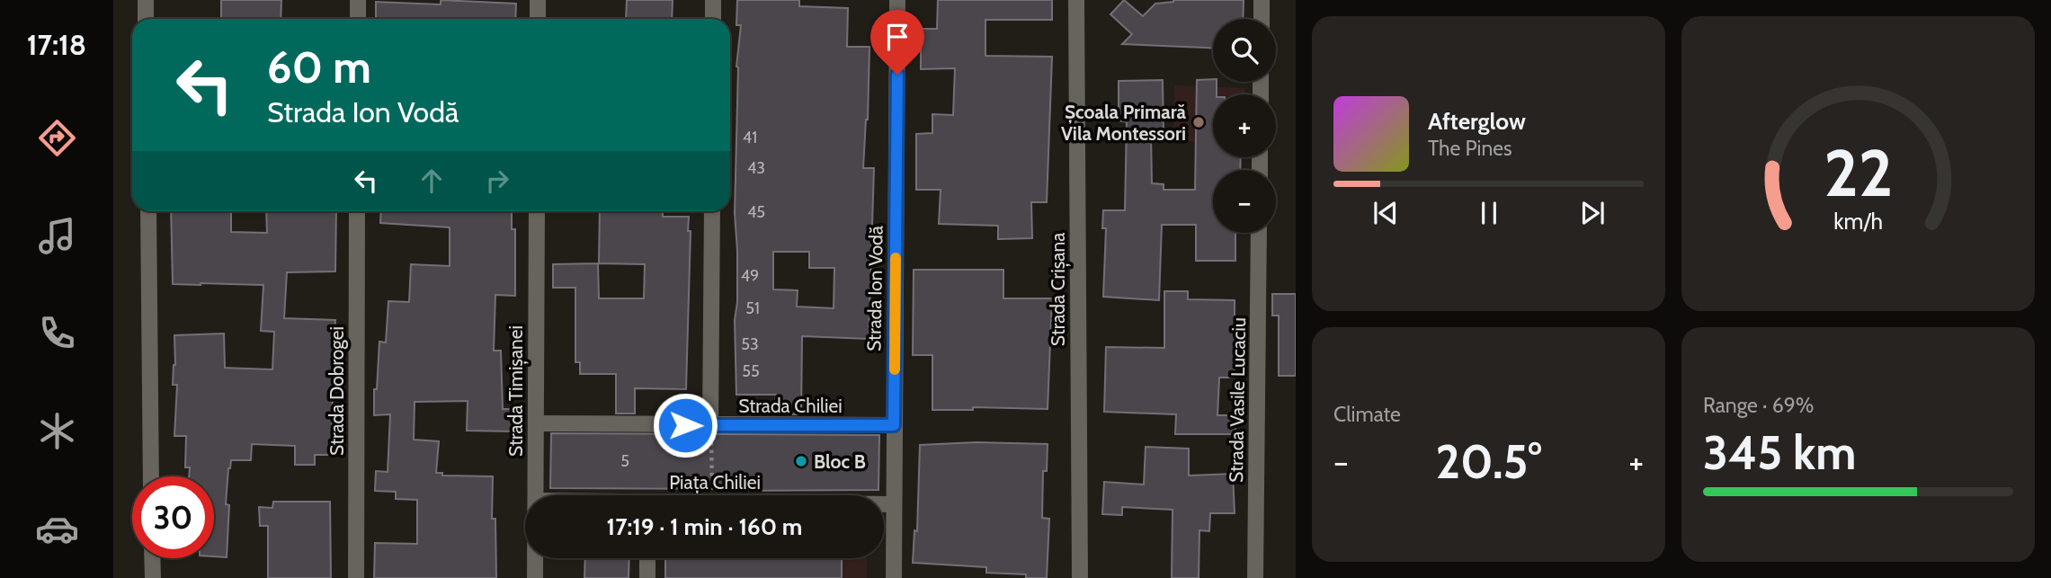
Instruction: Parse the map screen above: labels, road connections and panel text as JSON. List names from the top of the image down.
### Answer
{
  "streets": {
    "street": [
      "Strada Ion Vodă",
      "Strada Crișana",
      "Strada Dobrogei",
      "Strada Timișanei",
      "Strada Vasile Lucaciu",
      "Strada Chiliei",
      "Piața Chiliei"
    ]
  },
  "crossings": [
    ["Strada Ion Vodă", "Strada Chiliei"],
    ["Strada Ion Vodă", "Piața Chiliei"],
    ["Strada Timișanei", "Strada Chiliei"]
  ],
  "places": ["Școala Primară Vila Montessori", "Bloc B"],
  "house_numbers": [
    "41",
    "43",
    "45",
    "49",
    "51",
    "53",
    "55",
    "5"
  ],
  "page": {
    "tabs": "17:18",
    "map_buttons": ["+", "−"],
    "turn": ["60 m", "Strada Ion Vodă"],
    "song": ["Afterglow", "The Pines"],
    "tile": [
      "Climate",
      ["Range · 69%", "345 km"]
    ],
    "heat": ["−", "20.5°", "+"],
    "limit": "30",
    "trip": "17:19 · 1 min · 160 m",
    "gauge": ["22", "km/h"]
  }
}
